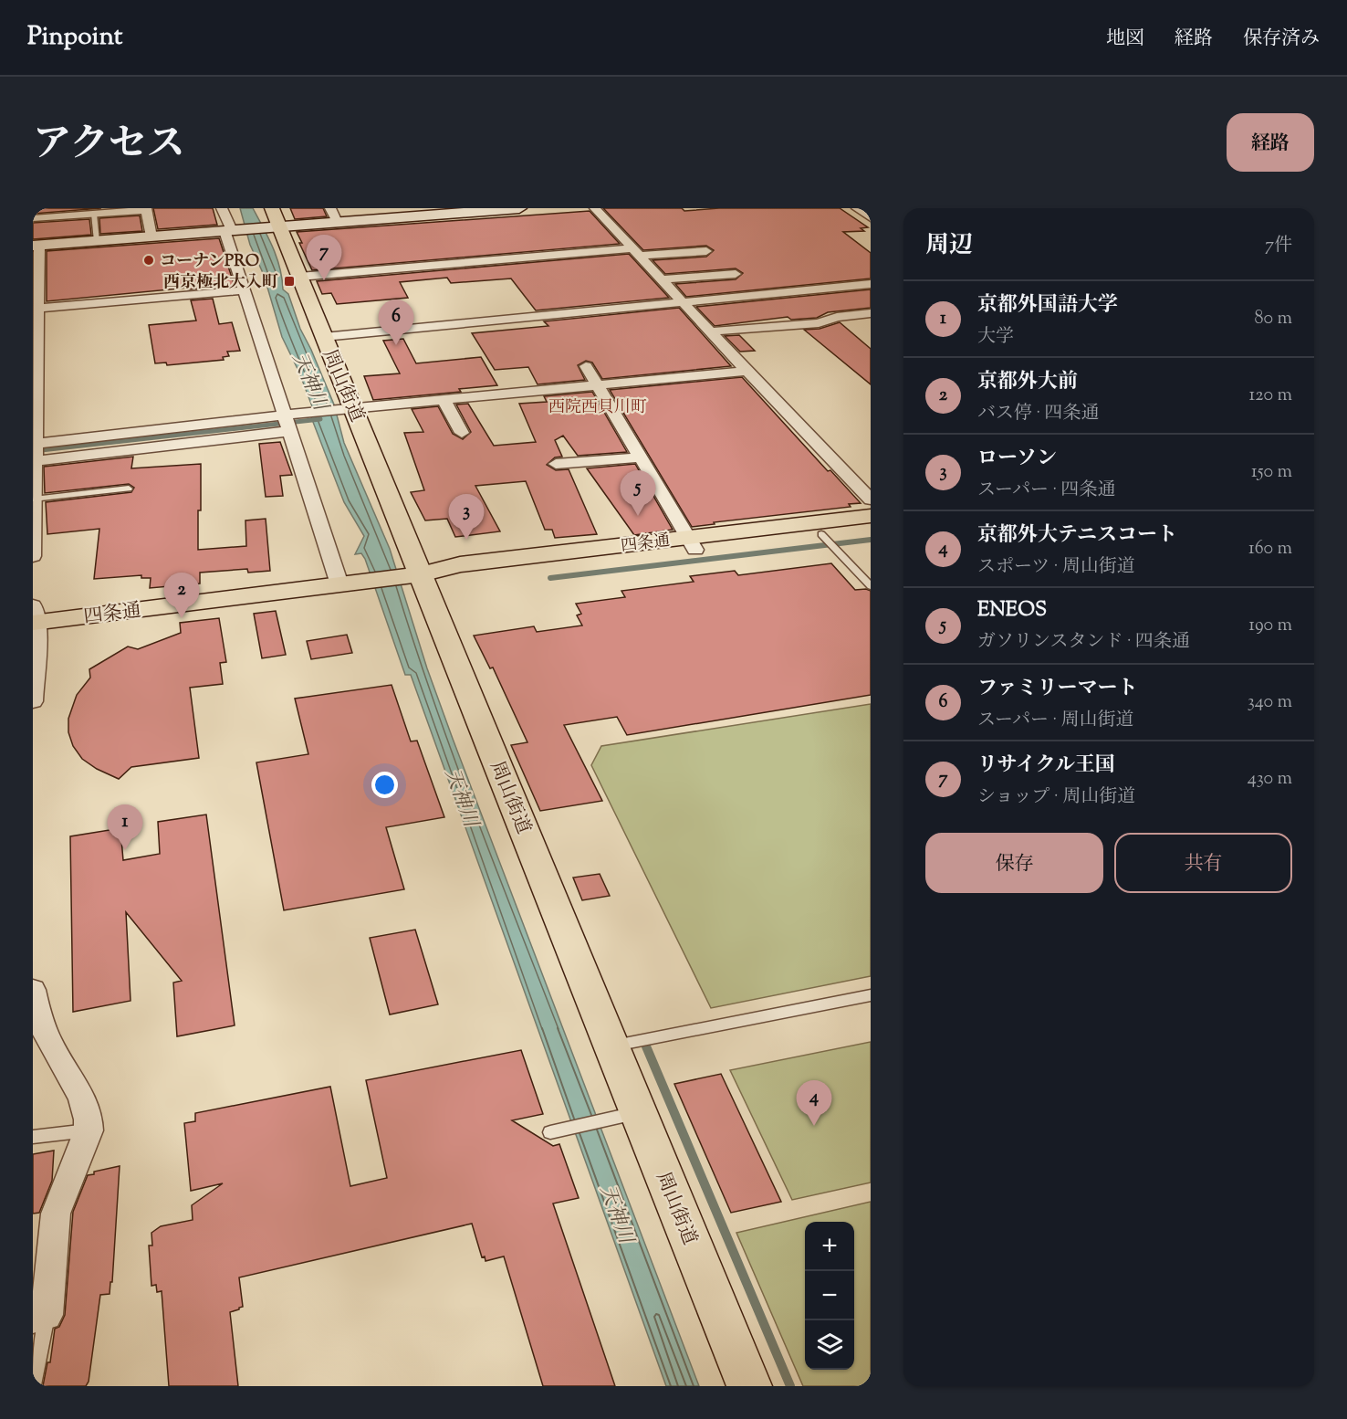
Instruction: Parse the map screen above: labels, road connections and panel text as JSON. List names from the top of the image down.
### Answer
{
  "streets": {
    "main road": ["周山街道", "四条通"]
  },
  "crossings": [
    ["周山街道", "四条通"]
  ],
  "districts": ["西院西貝川町"],
  "water": ["天神川"],
  "places": {
    "other": ["コーナンPRO"],
    "transit": ["西京極北大入町"]
  },
  "page": {
    "header": "Pinpoint",
    "nav": ["地図", "経路", "保存済み"],
    "title": "アクセス",
    "buttons": [
      "経路",
      ["保存", "共有"]
    ],
    "heading": ["周辺", "7件"],
    "pins": [
      "7",
      "6",
      "5",
      "3",
      "2",
      "1",
      "4"
    ],
    "list": [
      {
        "mark": "1",
        "name": "京都外国語大学",
        "note": "大学",
        "value": "80 m"
      },
      {
        "mark": "2",
        "name": "京都外大前",
        "note": "バス停 · 四条通",
        "value": "120 m"
      },
      {
        "mark": "3",
        "name": "ローソン",
        "note": "スーパー · 四条通",
        "value": "150 m"
      },
      {
        "mark": "4",
        "name": "京都外大テニスコート",
        "note": "スポーツ · 周山街道",
        "value": "160 m"
      },
      {
        "mark": "5",
        "name": "ENEOS",
        "note": "ガソリンスタンド · 四条通",
        "value": "190 m"
      },
      {
        "mark": "6",
        "name": "ファミリーマート",
        "note": "スーパー · 周山街道",
        "value": "340 m"
      },
      {
        "mark": "7",
        "name": "リサイクル王国",
        "note": "ショップ · 周山街道",
        "value": "430 m"
      }
    ],
    "map_buttons": ["+", "−"]
  }
}
